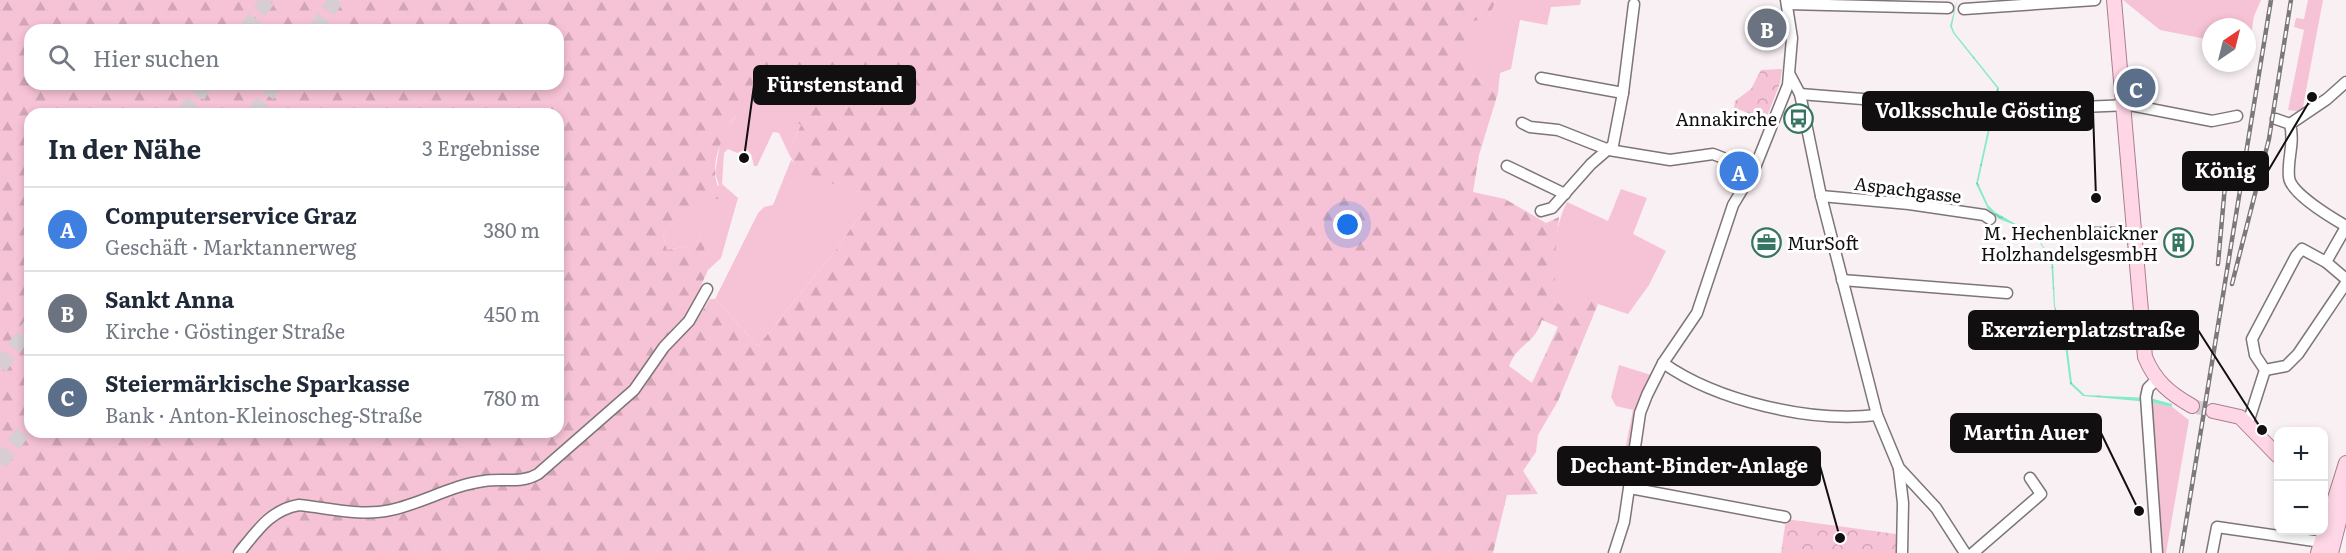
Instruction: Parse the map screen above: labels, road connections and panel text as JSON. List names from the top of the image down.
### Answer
{
  "streets": {
    "street": ["Aspachgasse"]
  },
  "places": {
    "other": [
      "König",
      "Fürstenstand",
      "Volksschule Gösting",
      "Exerzierplatzstraße",
      "Martin Auer",
      "Dechant-Binder-Anlage"
    ],
    "bus stop": ["Annakirche"],
    "office": ["MurSoft"],
    "building": ["M. Hechenblaickner HolzhandelsgesmbH"]
  },
  "north": "top right",
  "page": {
    "pins": ["B", "C", "A"],
    "search": "Hier suchen",
    "heading": ["In der Nähe", "3 Ergebnisse"],
    "list": [
      {
        "mark": "A",
        "name": "Computerservice Graz",
        "note": "Geschäft · Marktannerweg",
        "value": "380 m"
      },
      {
        "mark": "B",
        "name": "Sankt Anna",
        "note": "Kirche · Göstinger Straße",
        "value": "450 m"
      },
      {
        "mark": "C",
        "name": "Steiermärkische Sparkasse",
        "note": "Bank · Anton-Kleinoscheg-Straße",
        "value": "780 m"
      }
    ],
    "map_buttons": ["+", "−"]
  }
}
